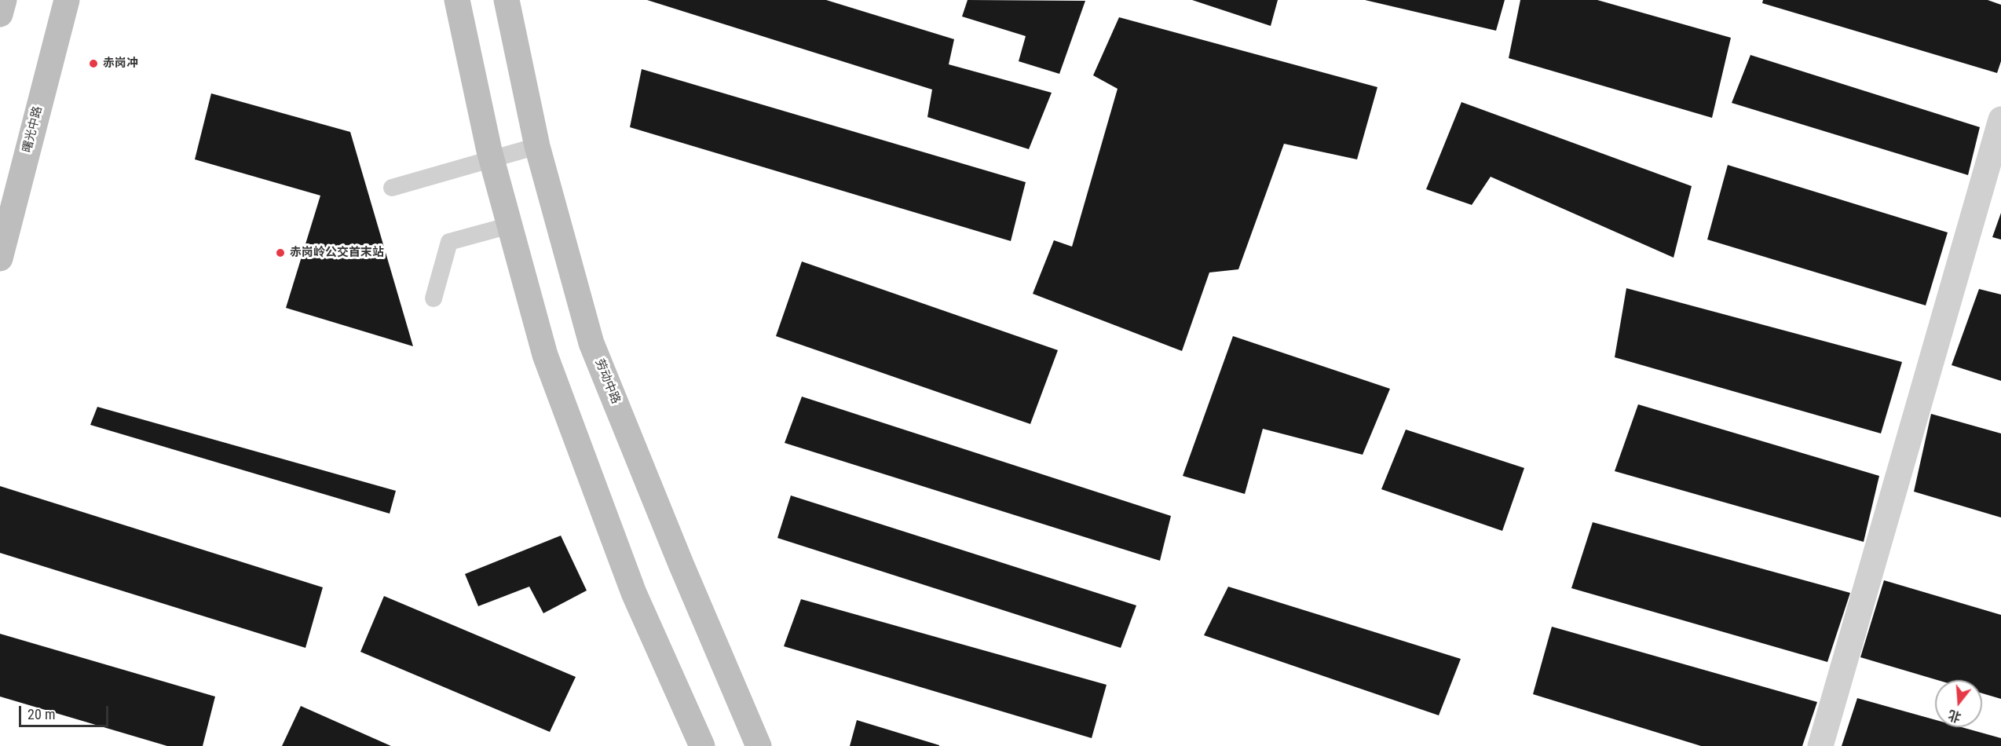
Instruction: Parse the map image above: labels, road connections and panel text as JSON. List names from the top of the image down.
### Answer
{
  "streets": {
    "main road": ["曙光中路", "劳动中路"]
  },
  "places": ["赤岗冲", "赤岗岭公交首末站"],
  "scale_bar": "20 m",
  "north": "bottom"
}
